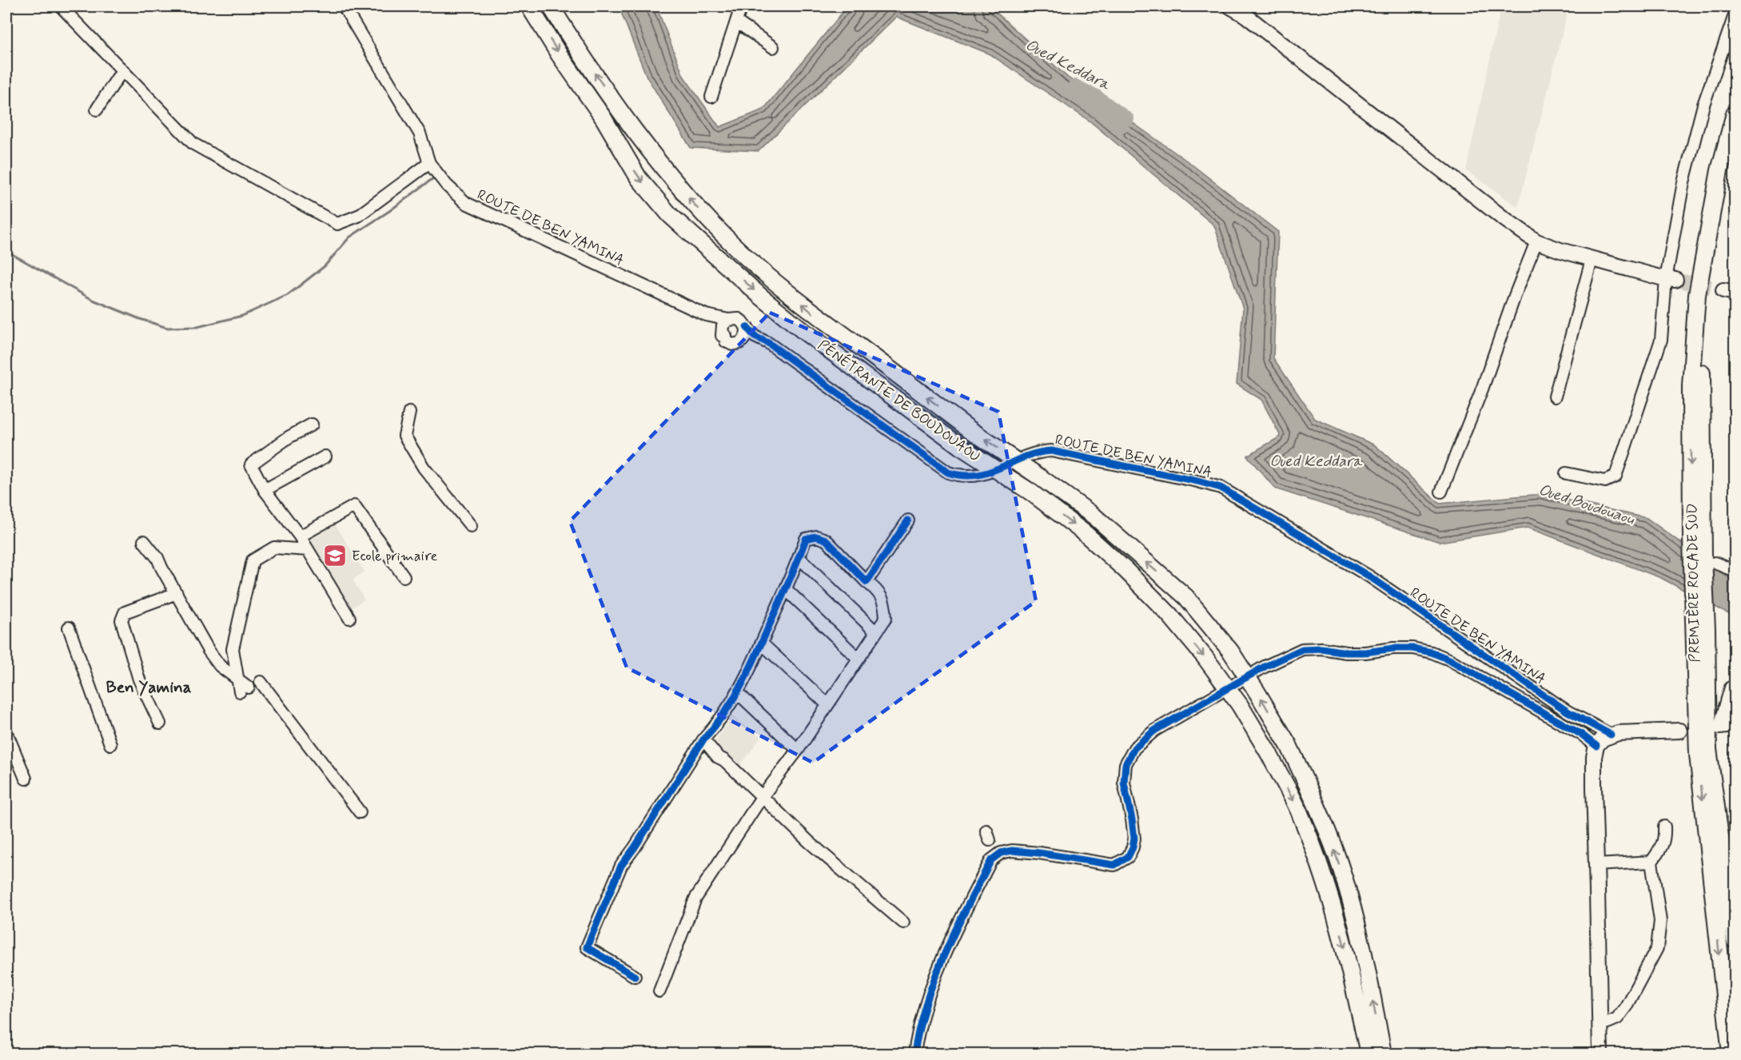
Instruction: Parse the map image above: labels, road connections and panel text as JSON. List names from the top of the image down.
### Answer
{
  "streets": {
    "highway": ["PÉNÉTRANTE DE BOUDOUAOU", "PREMIÈRE ROCADE SUD"],
    "street": ["ROUTE DE BEN YAMINA"]
  },
  "districts": ["Ben Yamina"],
  "water": ["Oued Keddara", "Oued Boudouaou"],
  "places": {
    "school or university": ["Ecole primaire"]
  }
}
